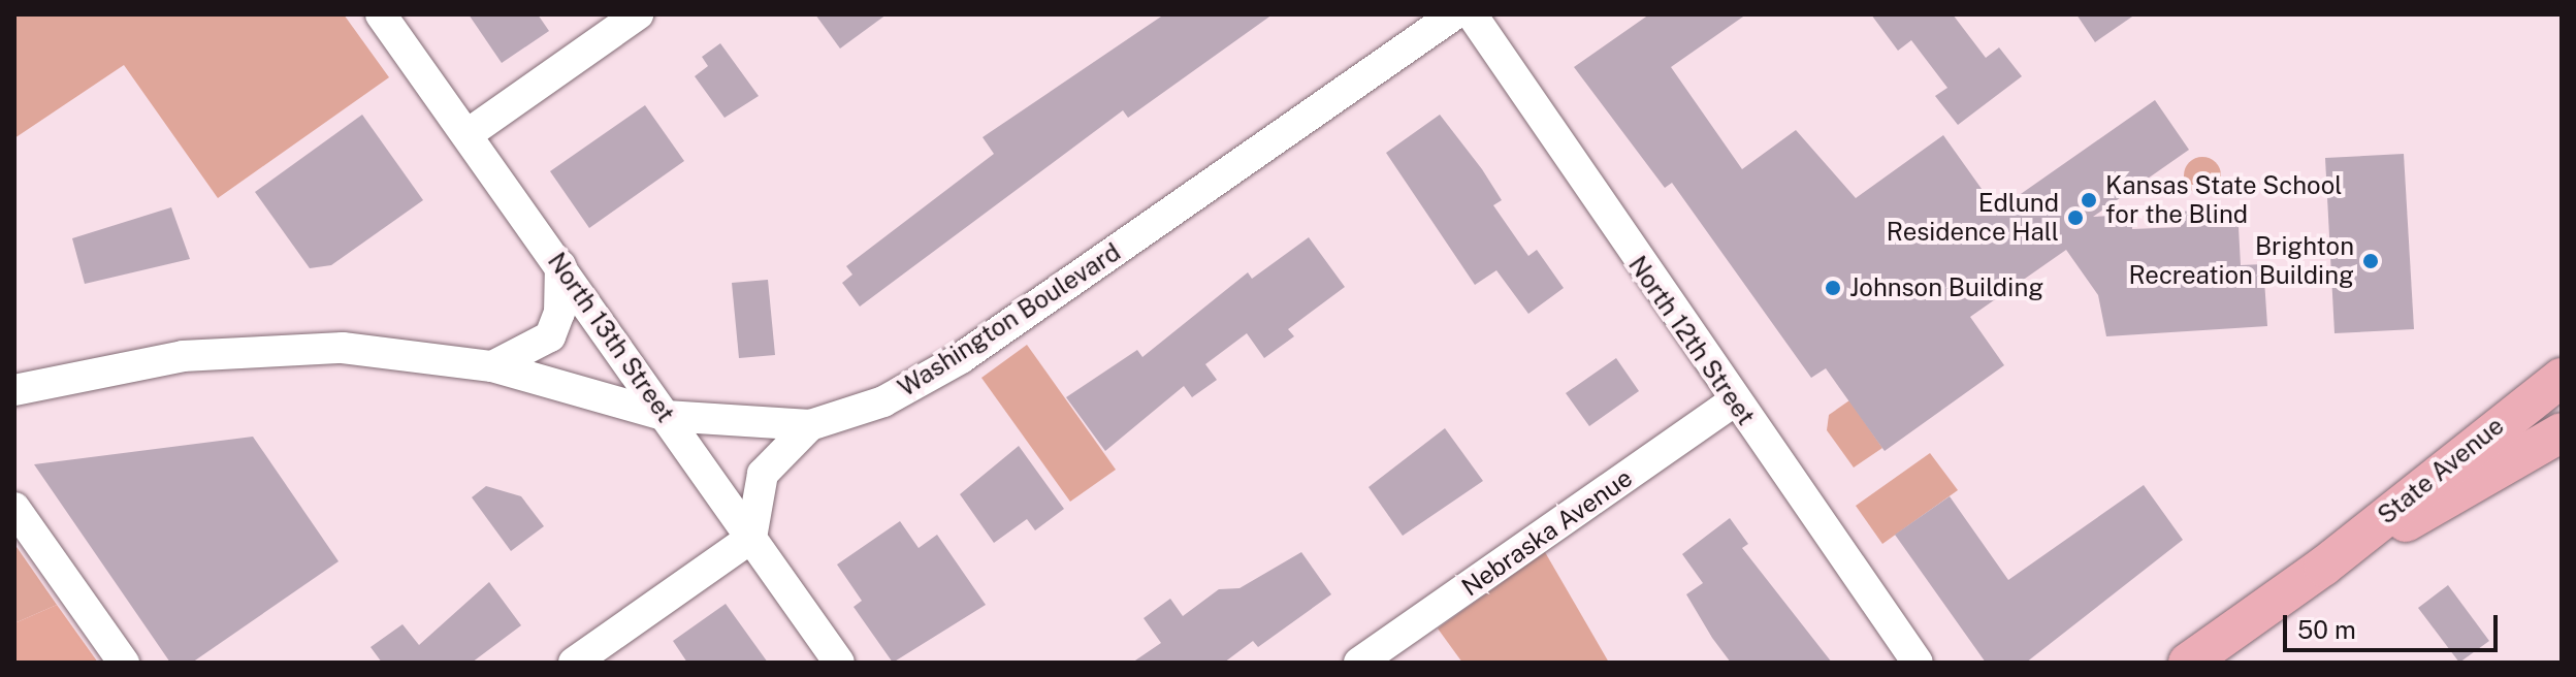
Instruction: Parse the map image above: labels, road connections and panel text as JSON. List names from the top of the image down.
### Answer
{
  "streets": {
    "main road": ["State Avenue"],
    "street": [
      "Washington Boulevard",
      "North 13th Street",
      "North 12th Street",
      "Nebraska Avenue"
    ]
  },
  "crossings": [
    ["Washington Boulevard", "North 13th Street"],
    ["North 12th Street", "Nebraska Avenue"]
  ],
  "places": [
    "Kansas State School for the Blind",
    "Edlund Residence Hall",
    "Brighton Recreation Building",
    "Johnson Building"
  ],
  "scale_bar": "50 m"
}
